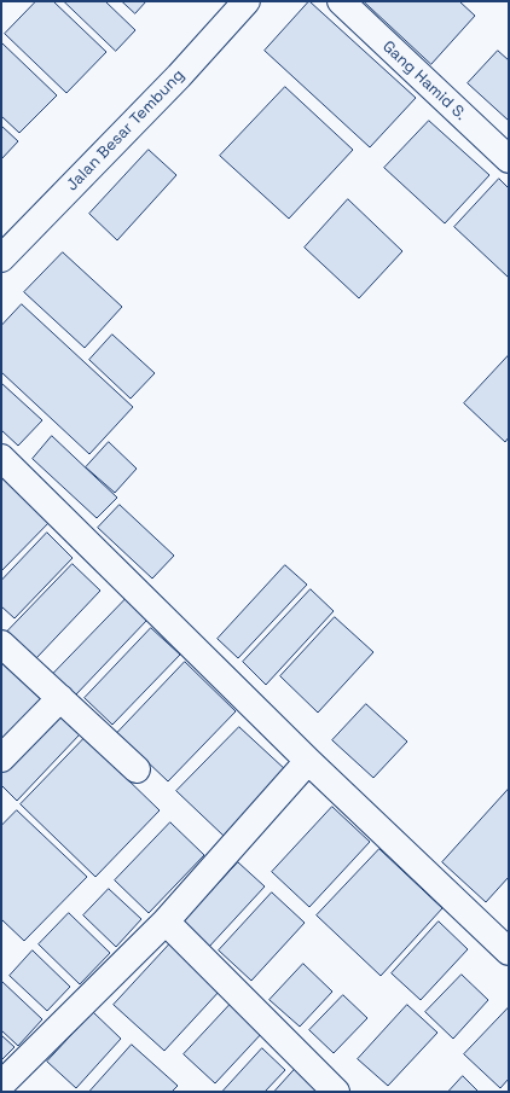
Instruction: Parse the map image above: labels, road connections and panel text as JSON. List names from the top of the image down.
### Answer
{
  "streets": {
    "main road": ["Gang Hamid S.", "Jalan Besar Tembung"]
  }
}
